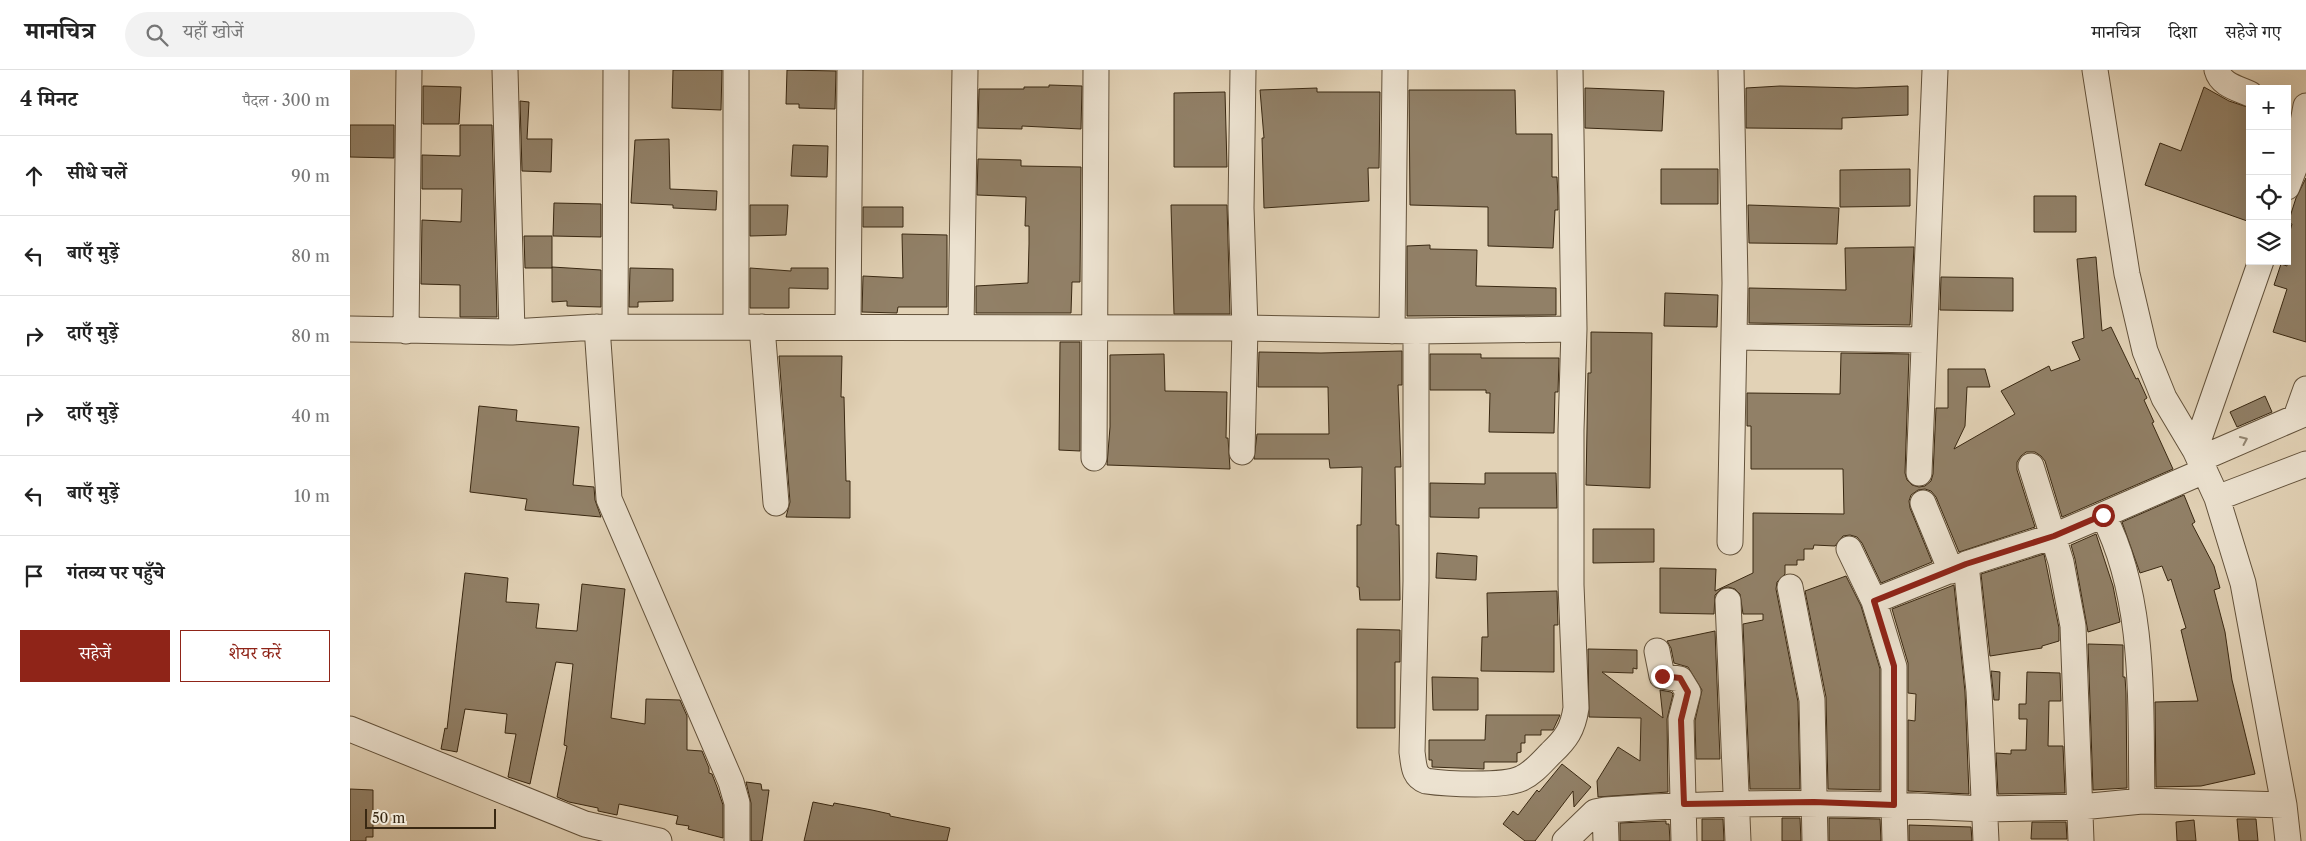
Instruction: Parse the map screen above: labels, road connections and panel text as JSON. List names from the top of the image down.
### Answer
{
  "scale_bar": "50 m",
  "page": {
    "header": "मानचित्र",
    "search": "यहाँ खोजें",
    "nav": ["मानचित्र", "दिशा", "सहेजे गए"],
    "heading": ["4 मिनट", "पैदल · 300 m"],
    "map_buttons": ["+", "−"],
    "list": [
      ["सीधे चलें", "90 m"],
      ["बाएँ मुड़ें", "80 m"],
      ["दाएँ मुड़ें", "80 m"],
      ["दाएँ मुड़ें", "40 m"],
      ["बाएँ मुड़ें", "10 m"],
      "गंतव्य पर पहुँचे"
    ],
    "buttons": ["सहेजें", "शेयर करें"],
    "scale": "50 m"
  }
}
